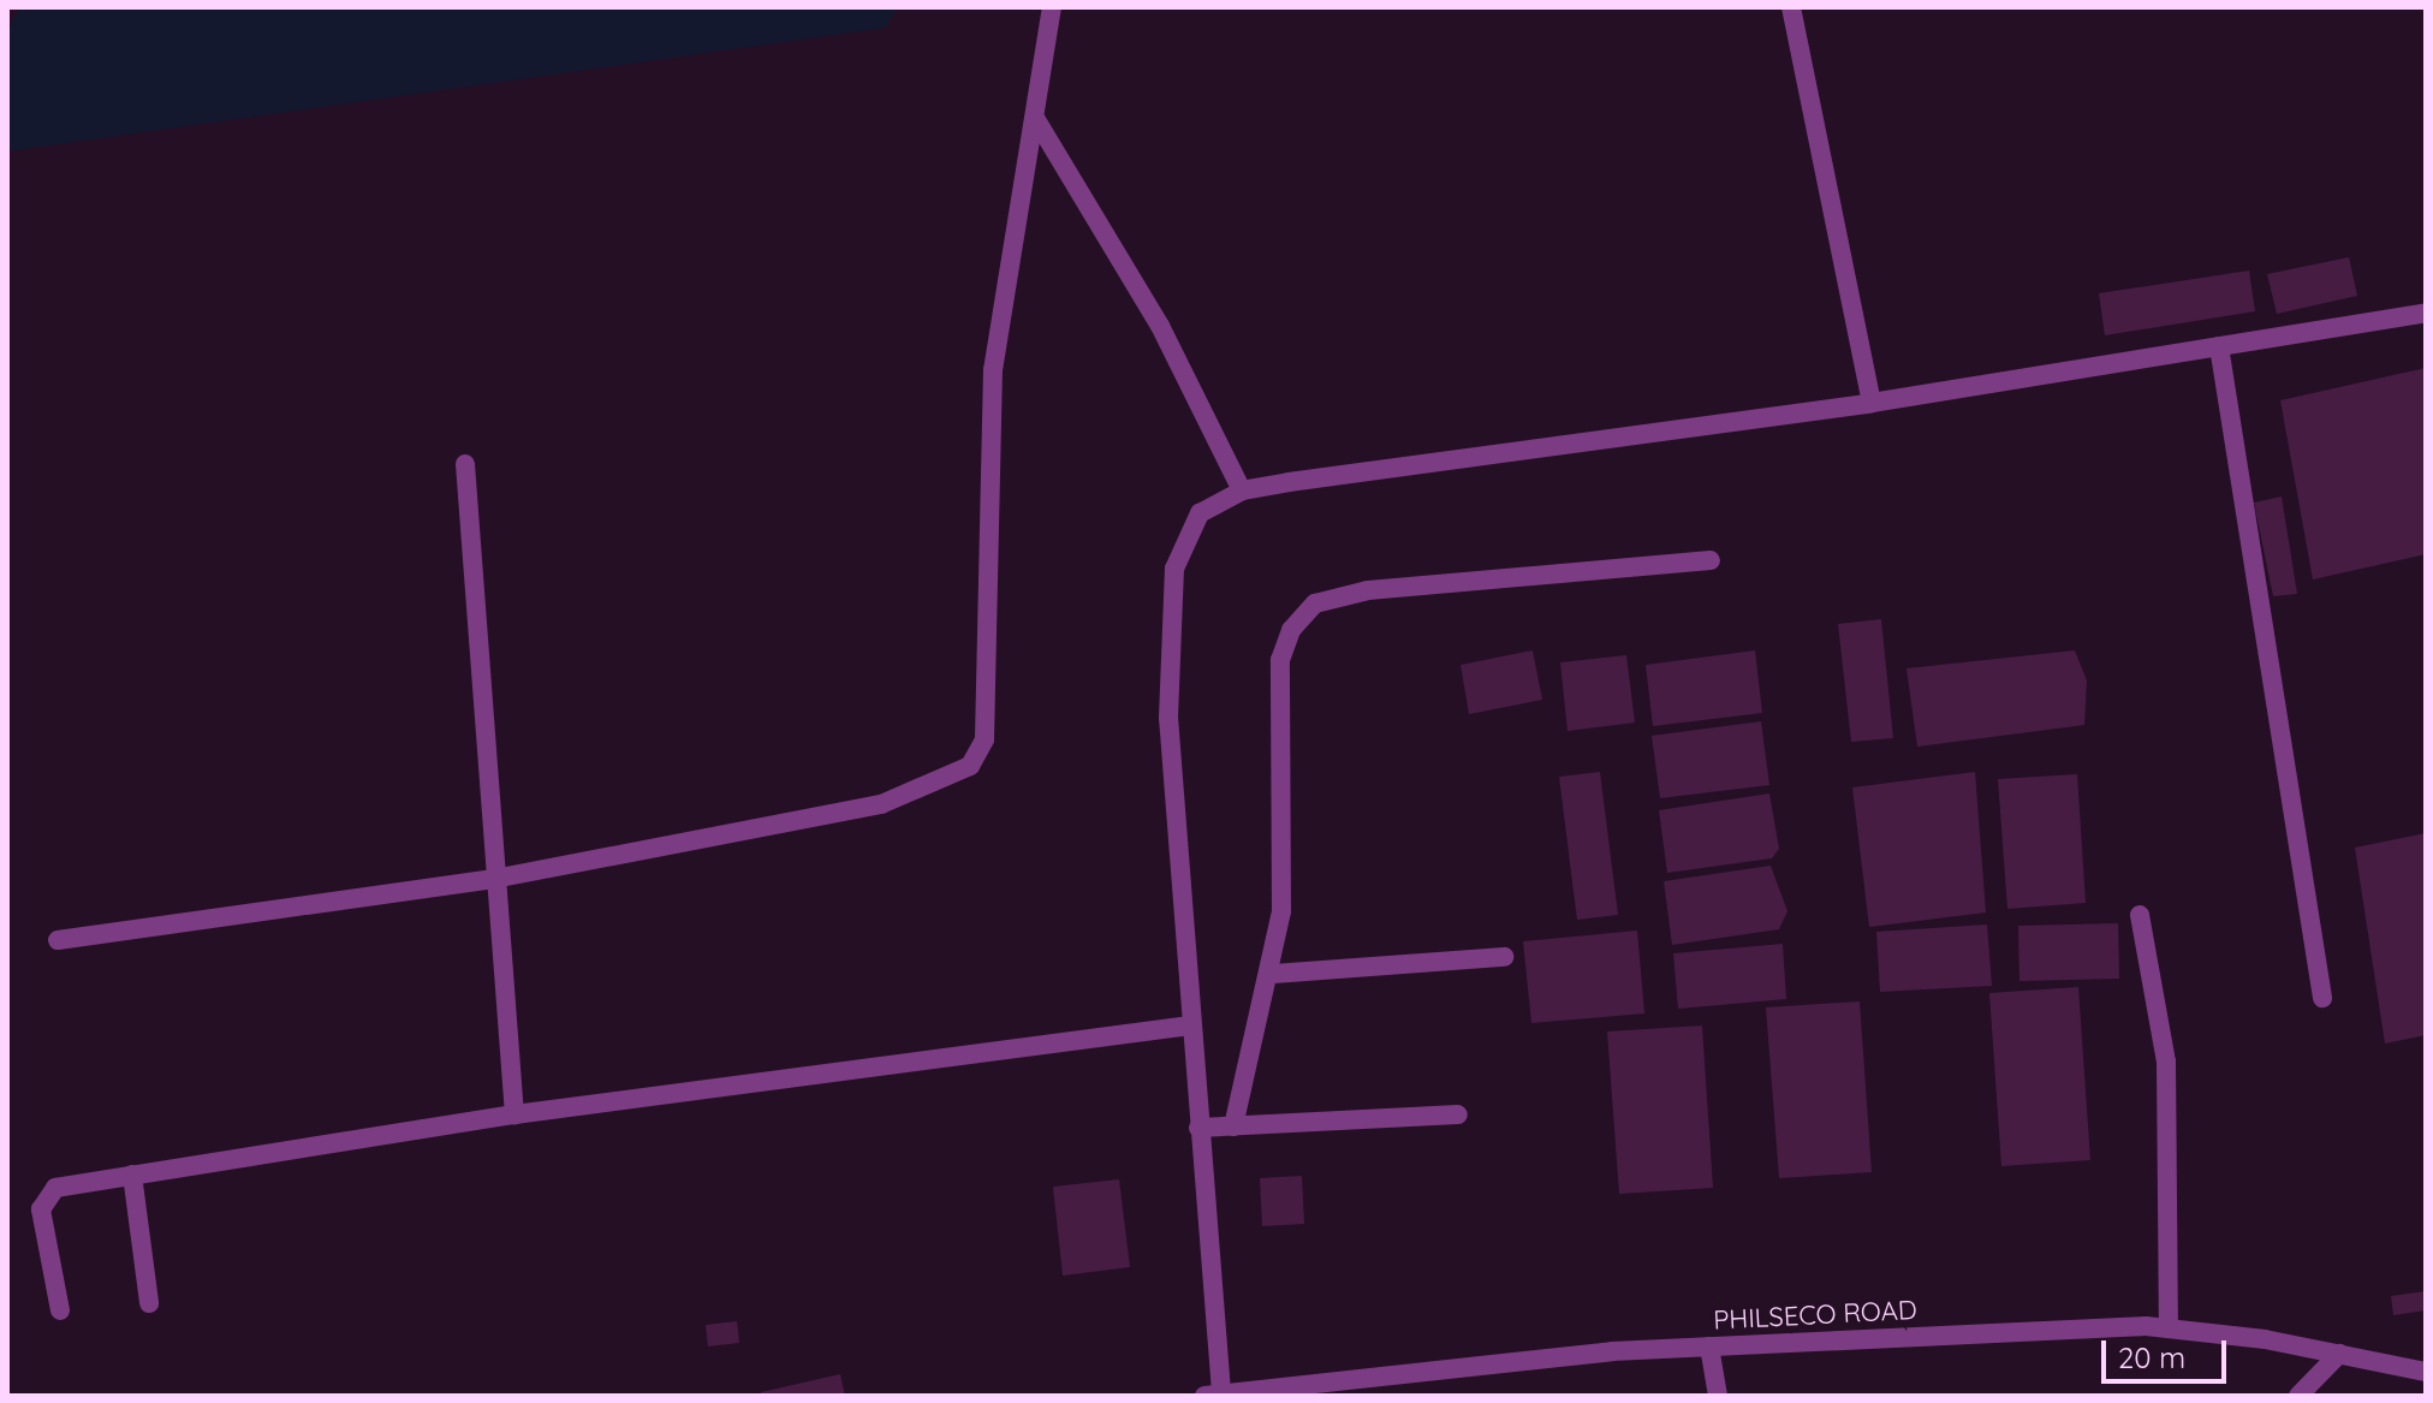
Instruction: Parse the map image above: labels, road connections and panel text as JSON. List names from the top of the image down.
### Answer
{
  "streets": {
    "street": ["PHILSECO ROAD"]
  },
  "scale_bar": "20 m"
}
